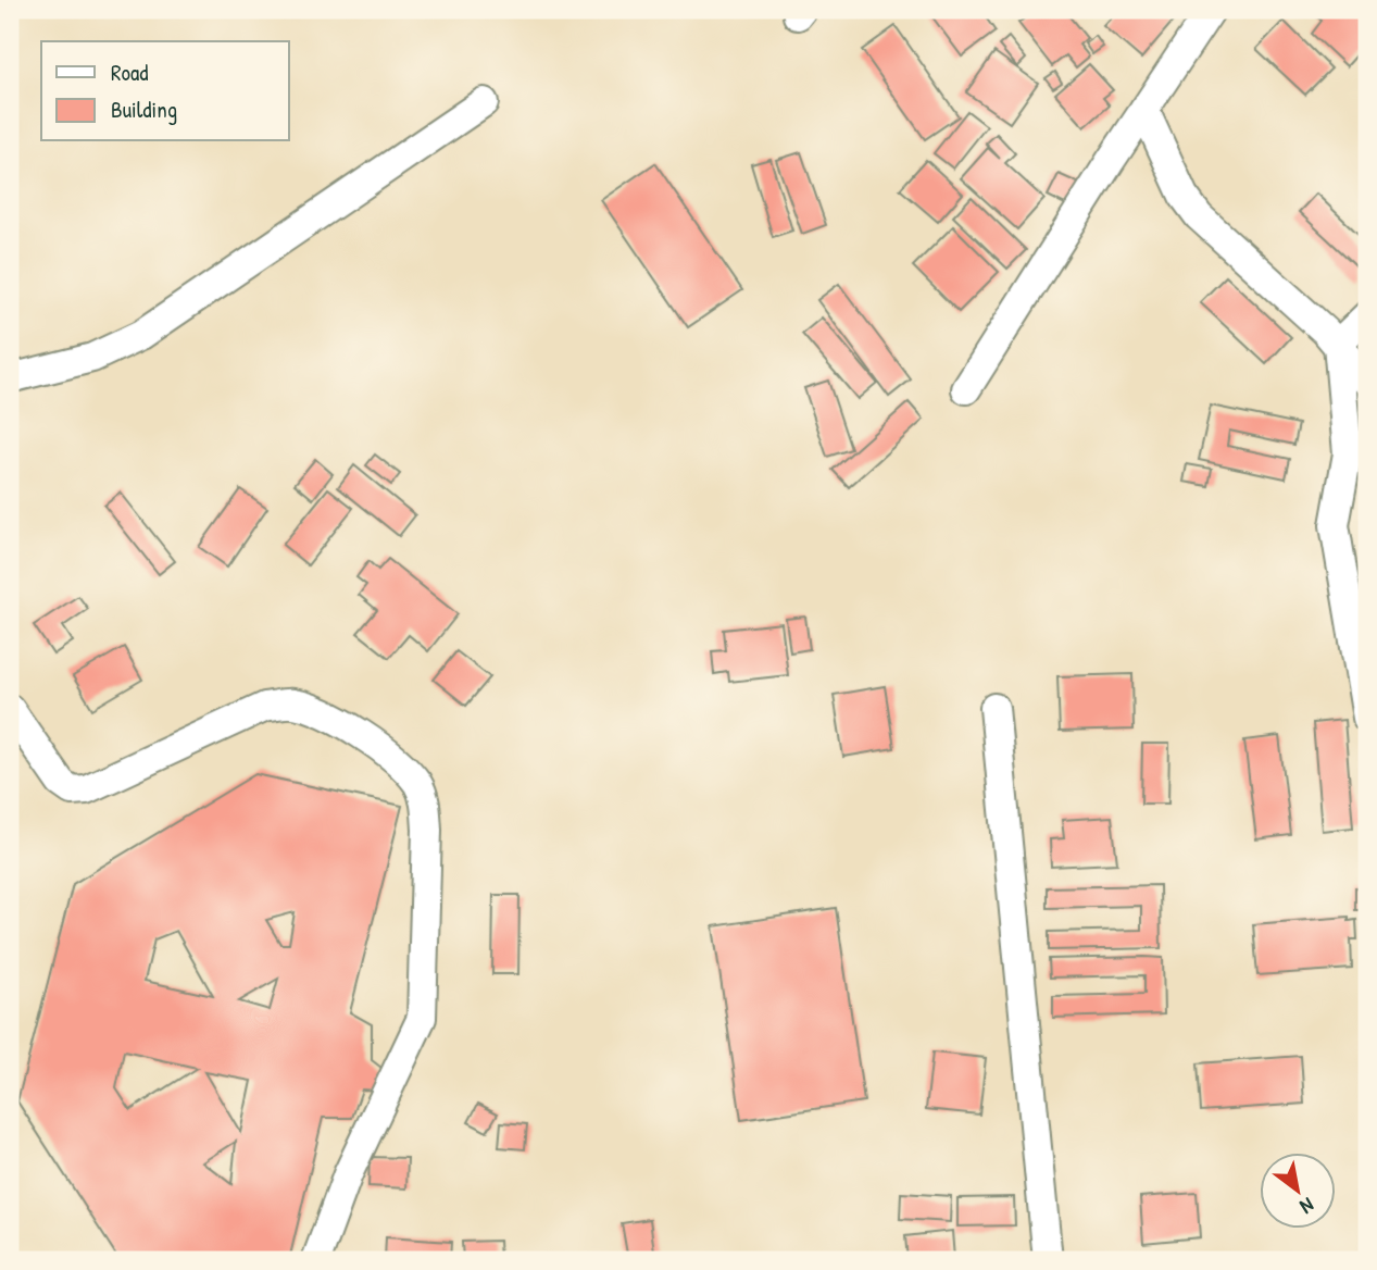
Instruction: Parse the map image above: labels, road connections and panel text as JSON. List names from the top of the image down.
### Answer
{
  "legend": ["Road", "Building"],
  "north": "bottom right"
}
